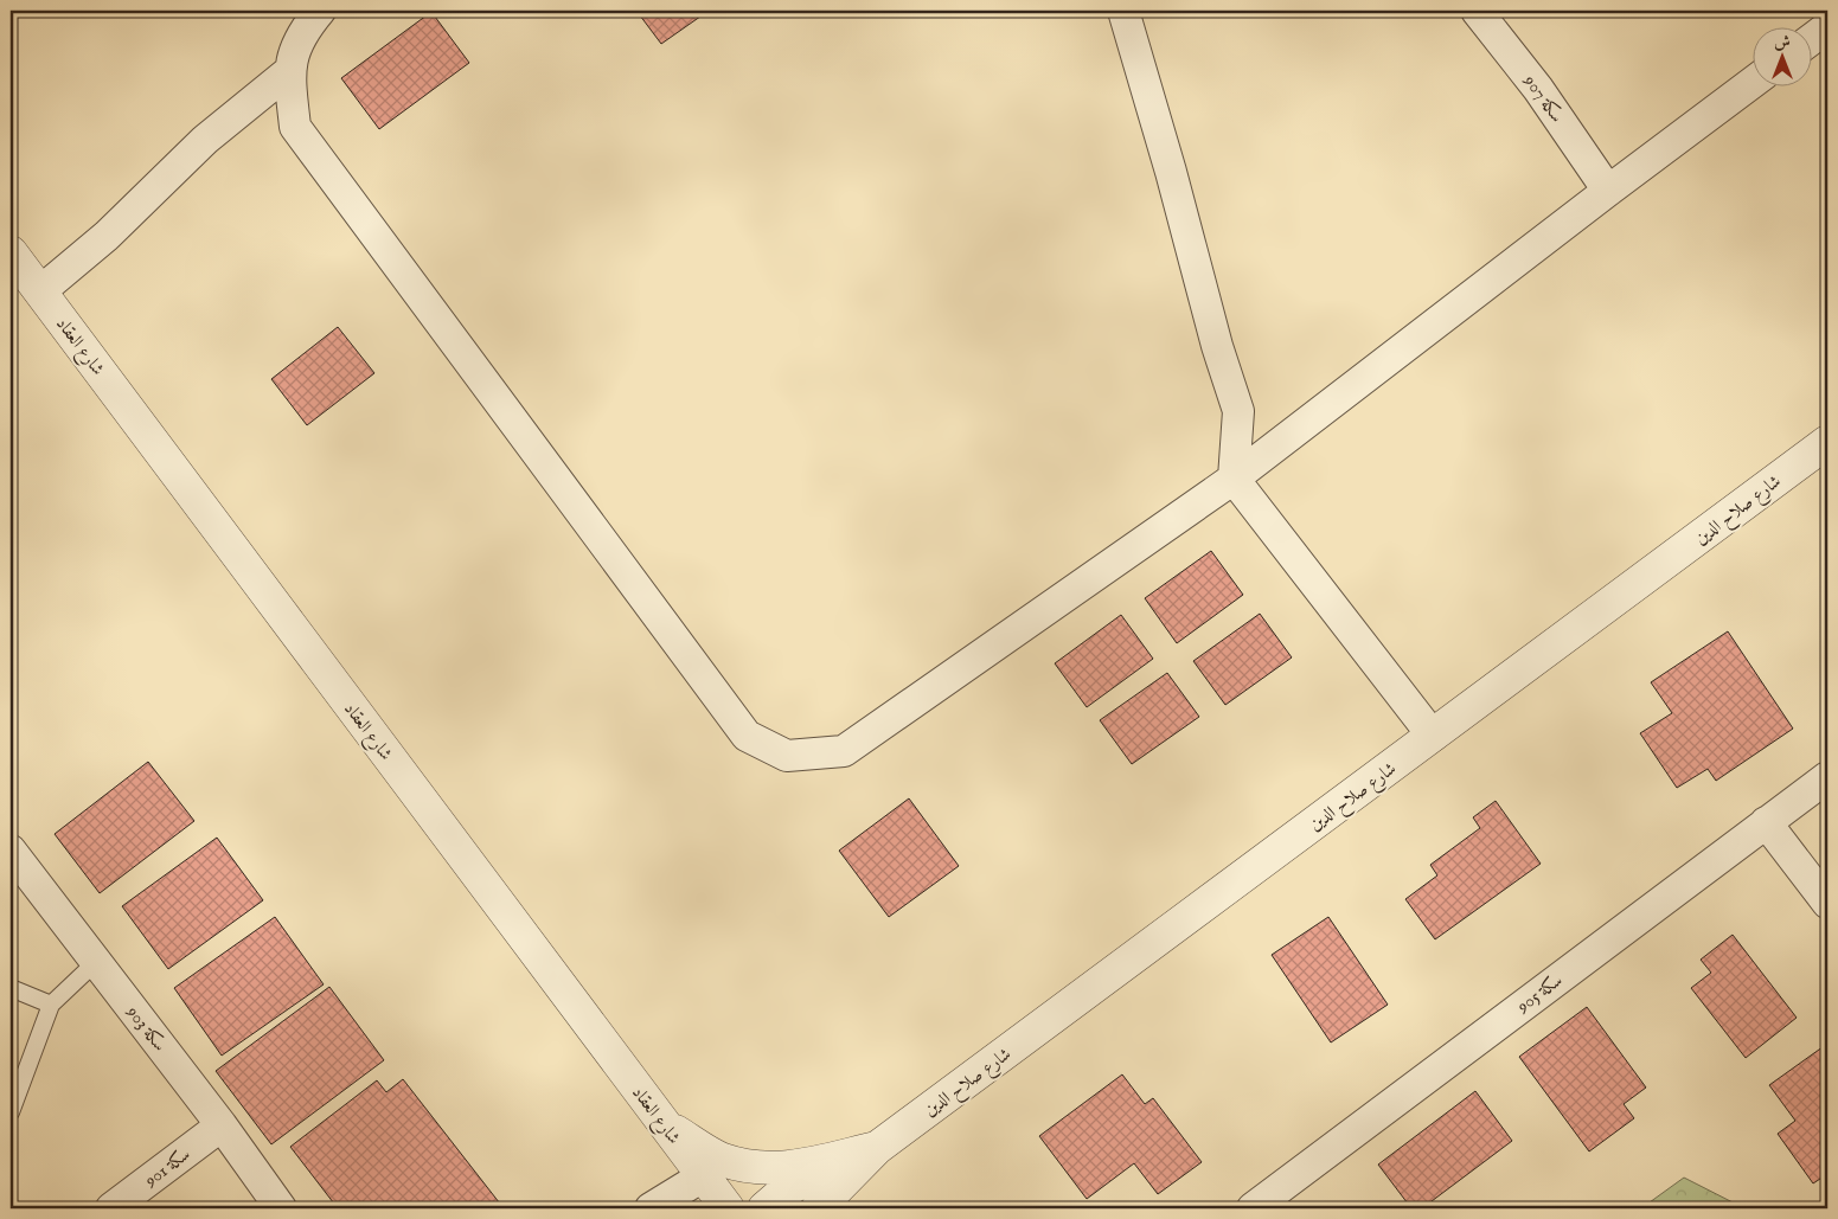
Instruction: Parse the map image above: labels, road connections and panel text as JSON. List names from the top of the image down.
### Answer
{
  "streets": {
    "street": [
      "سكة 907",
      "شارع العقاد",
      "شارع صلاح الدين",
      "سكة 905",
      "سكة 903",
      "سكة 901"
    ]
  },
  "crossings": [
    ["سكة 903", "سكة 901"]
  ],
  "north": "top"
}
